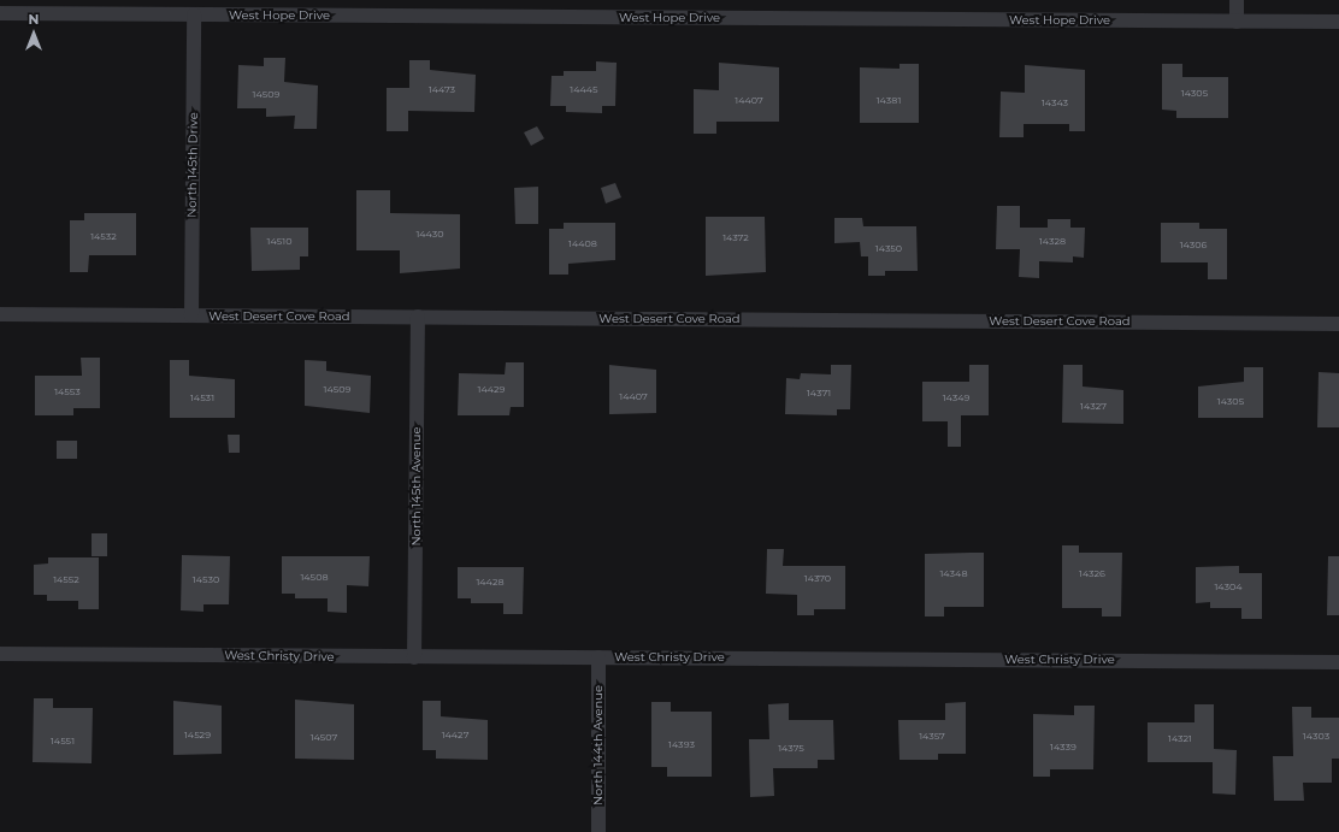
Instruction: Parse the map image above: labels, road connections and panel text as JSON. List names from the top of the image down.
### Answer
{
  "streets": {
    "street": [
      "West Hope Drive",
      "North 145th Drive",
      "West Desert Cove Road",
      "North 145th Avenue",
      "West Christy Drive",
      "North 144th Avenue"
    ]
  },
  "crossings": [
    ["West Hope Drive", "North 145th Drive"],
    ["North 145th Drive", "West Desert Cove Road"],
    ["West Desert Cove Road", "North 145th Avenue"],
    ["North 145th Avenue", "West Christy Drive"],
    ["West Christy Drive", "North 144th Avenue"]
  ],
  "house_numbers": [
    "14473",
    "14445",
    "14305",
    "14509",
    "14407",
    "14381",
    "14343",
    "14430",
    "14532",
    "14372",
    "14510",
    "14328",
    "14408",
    "14306",
    "14350",
    "14509",
    "14429",
    "14553",
    "14371",
    "14407",
    "14531",
    "14349",
    "14305",
    "14327",
    "14348",
    "14326",
    "14508",
    "14370",
    "14552",
    "14530",
    "14428",
    "14304",
    "14529",
    "14427",
    "14357",
    "14303",
    "14507",
    "14321",
    "14551",
    "14393",
    "14339",
    "14375"
  ],
  "north": "top"
}
